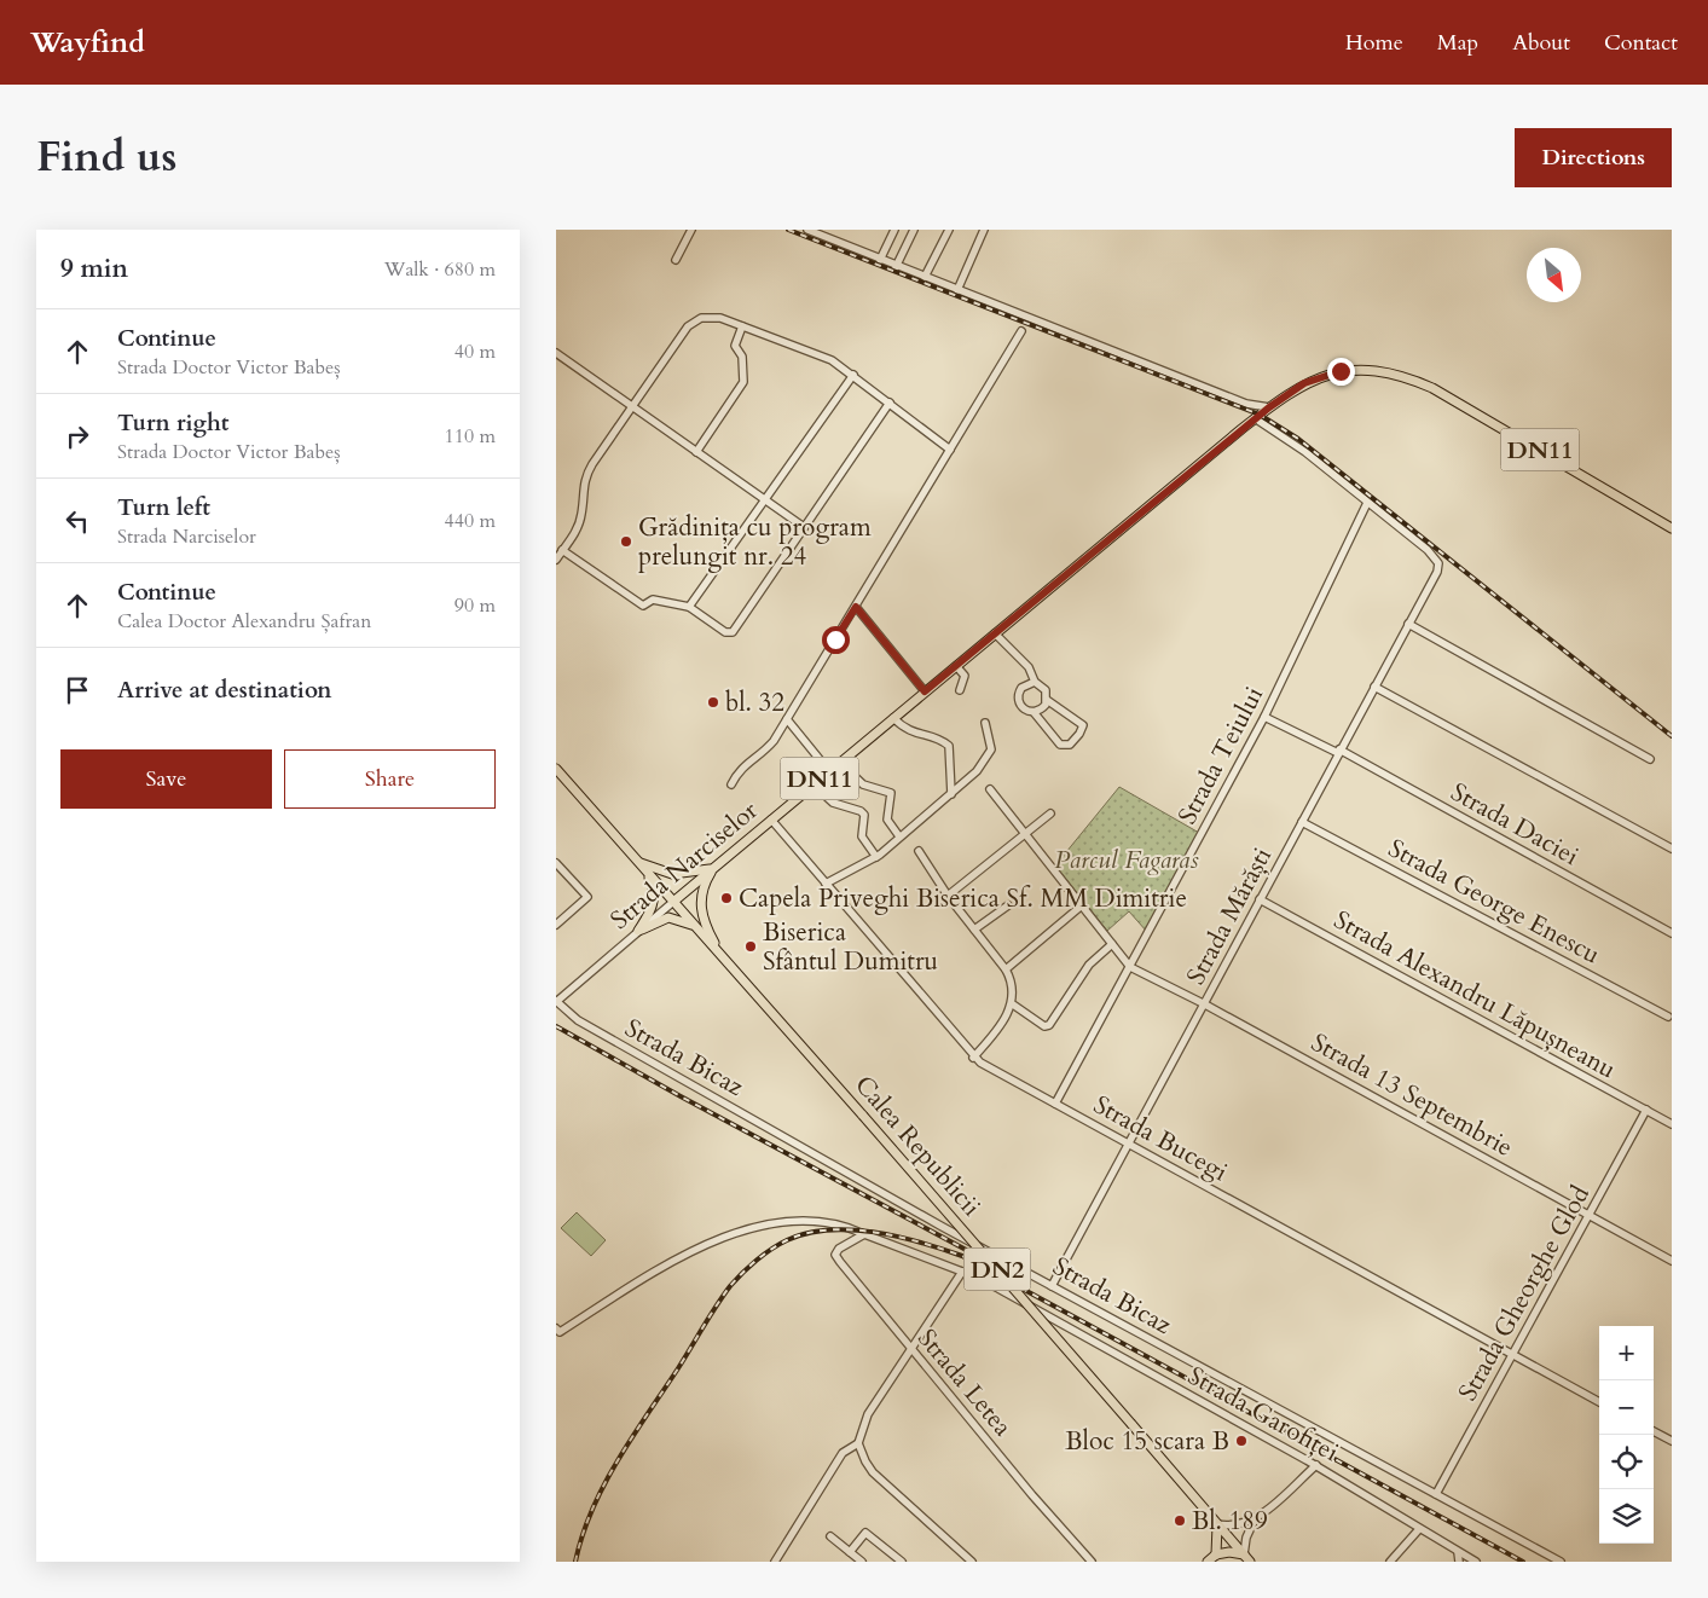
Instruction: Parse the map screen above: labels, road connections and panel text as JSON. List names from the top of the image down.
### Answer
{
  "streets": {
    "main road": [
      "DN11",
      "Strada Narciselor",
      "Calea Republicii",
      "DN2"
    ],
    "street": [
      "Strada Teiului",
      "Strada Daciei",
      "Strada George Enescu",
      "Strada Mărăști",
      "Strada Alexandru Lăpușneanu",
      "Strada Bicaz",
      "Strada 13 Septembrie",
      "Strada Bucegi",
      "Strada Gheorghe Glod",
      "Strada Letea",
      "Strada Garofiței"
    ]
  },
  "crossings": [
    ["DN11", "Strada Narciselor"],
    ["DN11", "Calea Republicii"],
    ["Strada Teiului", "Strada Daciei"],
    ["Strada Teiului", "Strada Mărăști"],
    ["Strada Teiului", "Strada 13 Septembrie"],
    ["Strada Teiului", "Strada Bucegi"],
    ["Strada Daciei", "Strada Mărăști"],
    ["Strada Narciselor", "Strada Bicaz"],
    ["Strada Narciselor", "Strada Bucegi"],
    ["Strada Narciselor", "Calea Republicii"],
    ["Strada George Enescu", "Strada Mărăști"],
    ["Strada Mărăști", "Strada Alexandru Lăpușneanu"],
    ["Strada Mărăști", "Strada Bicaz"],
    ["Strada Mărăști", "Strada 13 Septembrie"],
    ["Strada Mărăști", "Strada Bucegi"],
    ["Strada Alexandru Lăpușneanu", "Strada Gheorghe Glod"],
    ["Strada Bicaz", "Strada Gheorghe Glod"],
    ["Strada 13 Septembrie", "Strada Gheorghe Glod"],
    ["Strada Bucegi", "Strada Gheorghe Glod"]
  ],
  "parks": ["Parcul Fagaras"],
  "places": [
    "Grădinița cu program prelungit nr. 24",
    "bl. 32",
    "Capela Priveghi Biserica Sf. MM Dimitrie",
    "Biserica Sfântul Dumitru",
    "Bloc 15 scara B",
    "Bl. 189"
  ],
  "north": "bottom right",
  "page": {
    "header": "Wayfind",
    "nav": [
      "Home",
      "Map",
      "About",
      "Contact"
    ],
    "title": "Find us",
    "buttons": [
      "Directions",
      ["Save", "Share"]
    ],
    "heading": ["9 min", "Walk · 680 m"],
    "list": [
      ["Continue", "Strada Doctor Victor Babeș", "40 m"],
      ["Turn right", "Strada Doctor Victor Babeș", "110 m"],
      ["Turn left", "Strada Narciselor", "440 m"],
      ["Continue", "Calea Doctor Alexandru Șafran", "90 m"],
      "Arrive at destination"
    ],
    "map_buttons": ["+", "−"]
  }
}
